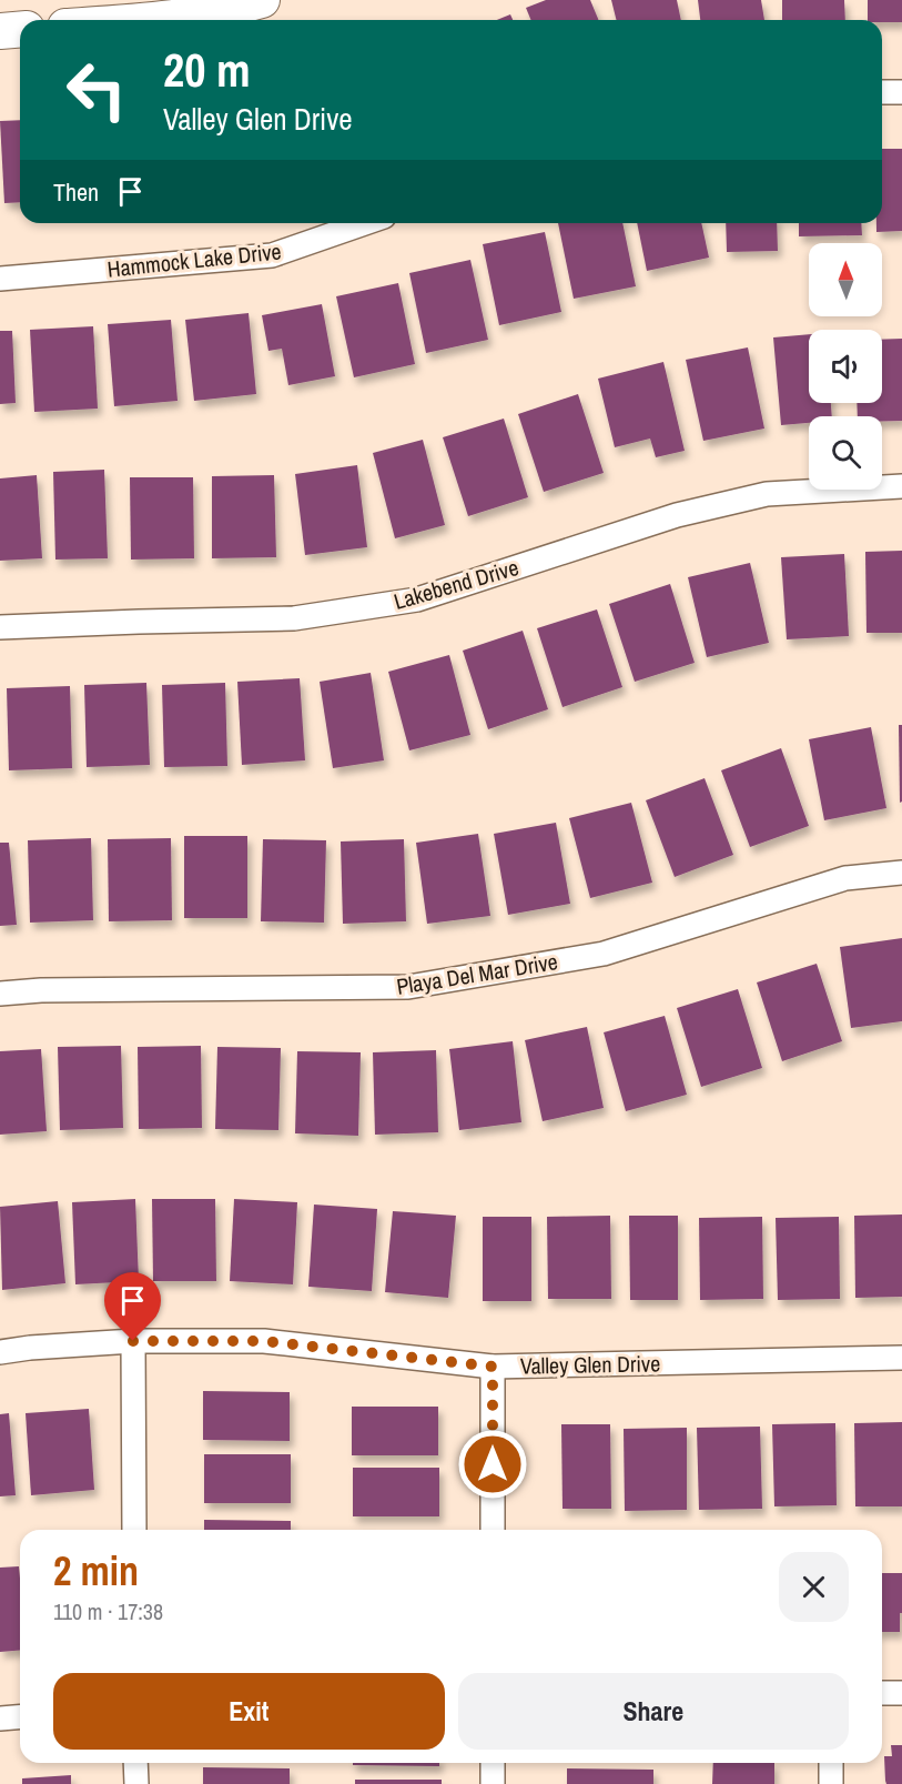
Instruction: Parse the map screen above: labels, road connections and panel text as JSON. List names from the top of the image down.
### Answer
{
  "streets": {
    "street": [
      "Hammock Lake Drive",
      "Lakebend Drive",
      "Playa Del Mar Drive",
      "Valley Glen Drive"
    ]
  },
  "north": "top",
  "page": {
    "turn": ["20 m", "Valley Glen Drive"],
    "then": "Then",
    "heading": ["2 min", "110 m · 17:38"],
    "buttons": ["Exit", "Share"]
  }
}
